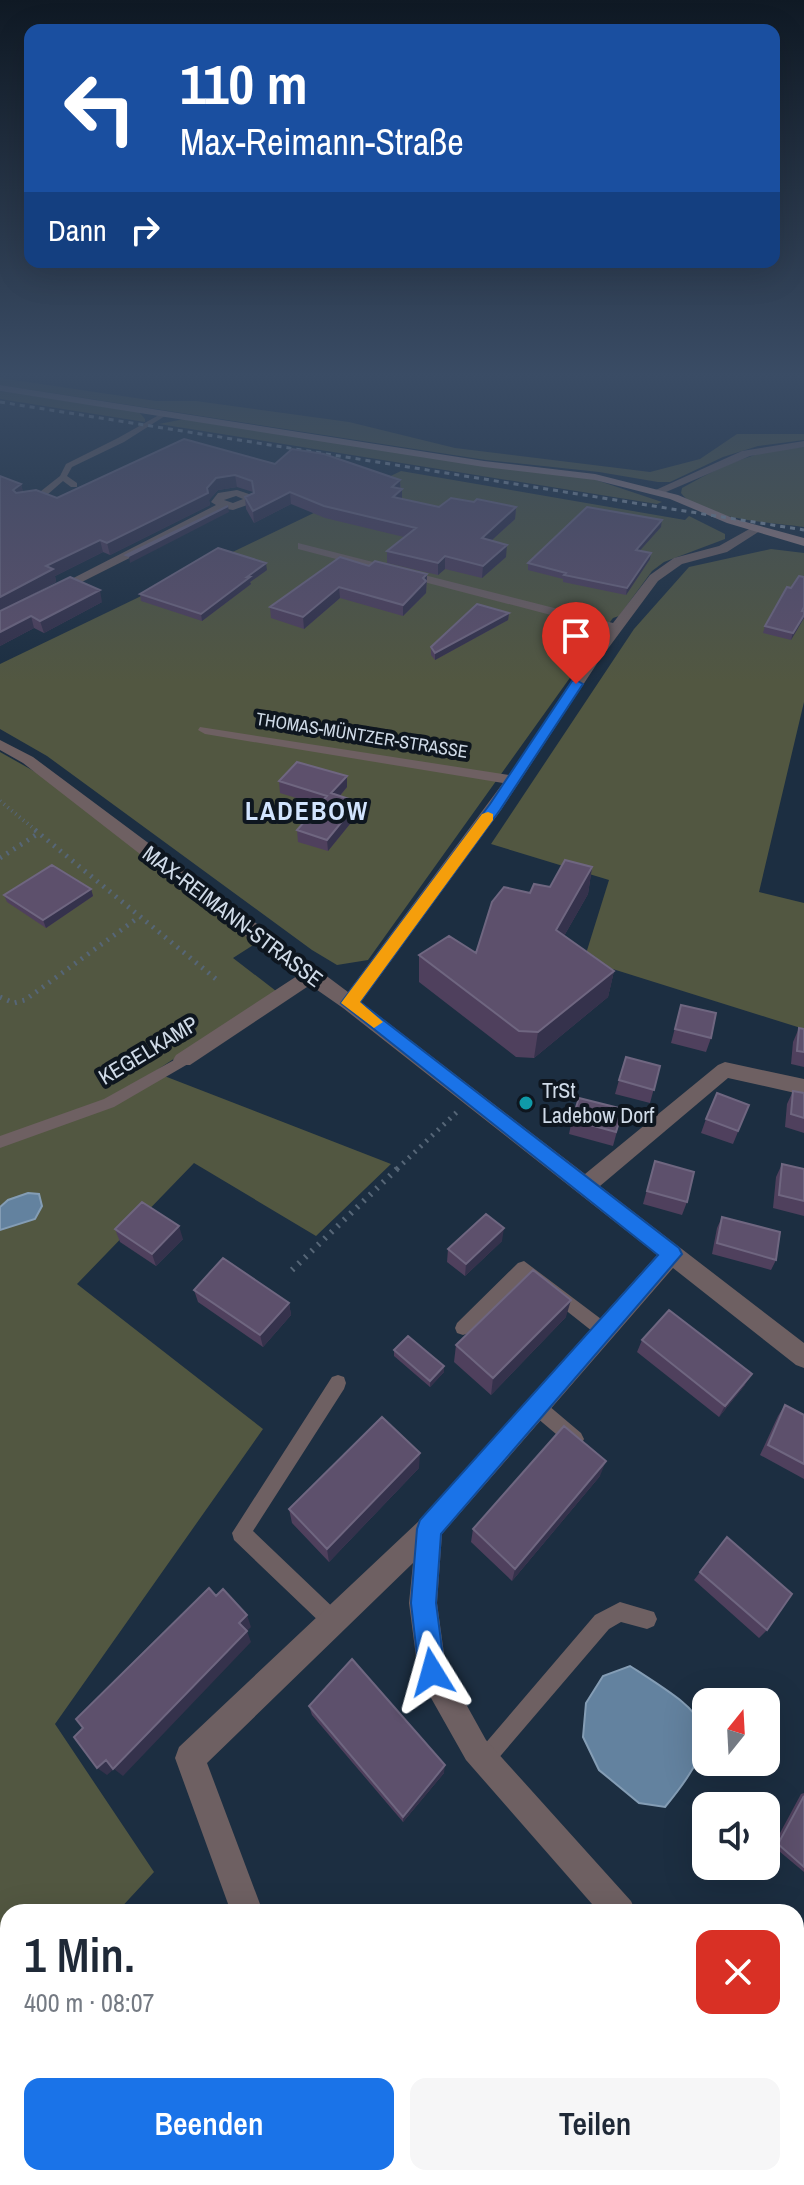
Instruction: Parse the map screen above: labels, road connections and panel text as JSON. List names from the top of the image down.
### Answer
{
  "streets": {
    "street": ["THOMAS-MÜNTZER-STRASSE", "MAX-REIMANN-STRASSE", "KEGELKAMP"]
  },
  "crossings": [
    ["MAX-REIMANN-STRASSE", "KEGELKAMP"]
  ],
  "districts": ["LADEBOW"],
  "places": ["TrSt Ladebow Dorf"],
  "north": "top",
  "page": {
    "turn": ["110 m", "Max-Reimann-Straße"],
    "then": "Dann",
    "heading": ["1 Min.", "400 m · 08:07"],
    "buttons": ["Beenden", "Teilen"]
  }
}
